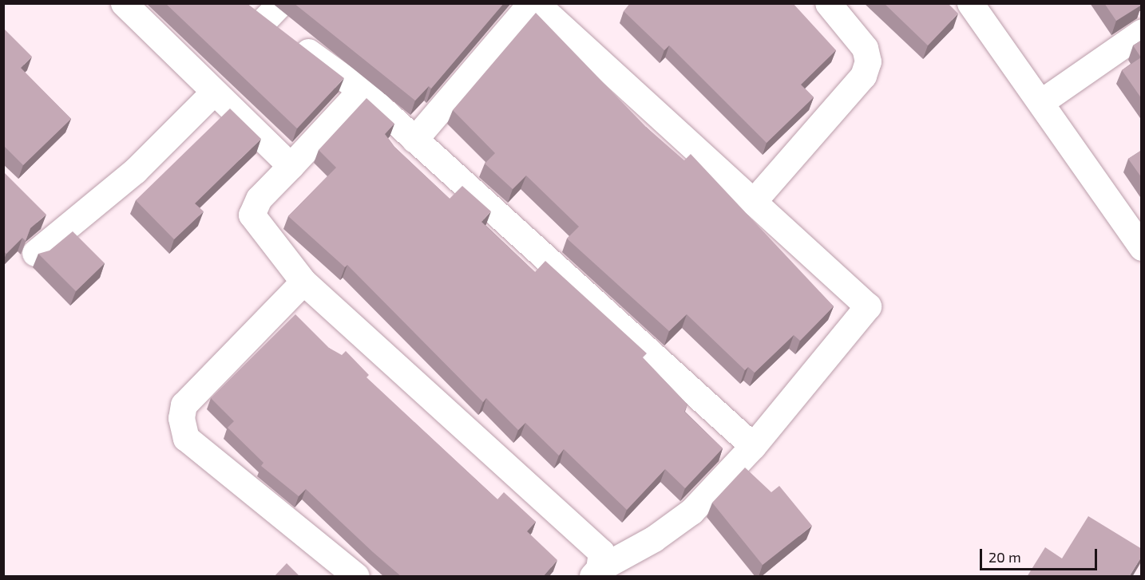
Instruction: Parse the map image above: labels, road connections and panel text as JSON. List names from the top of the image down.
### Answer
{
  "scale_bar": "20 m"
}
